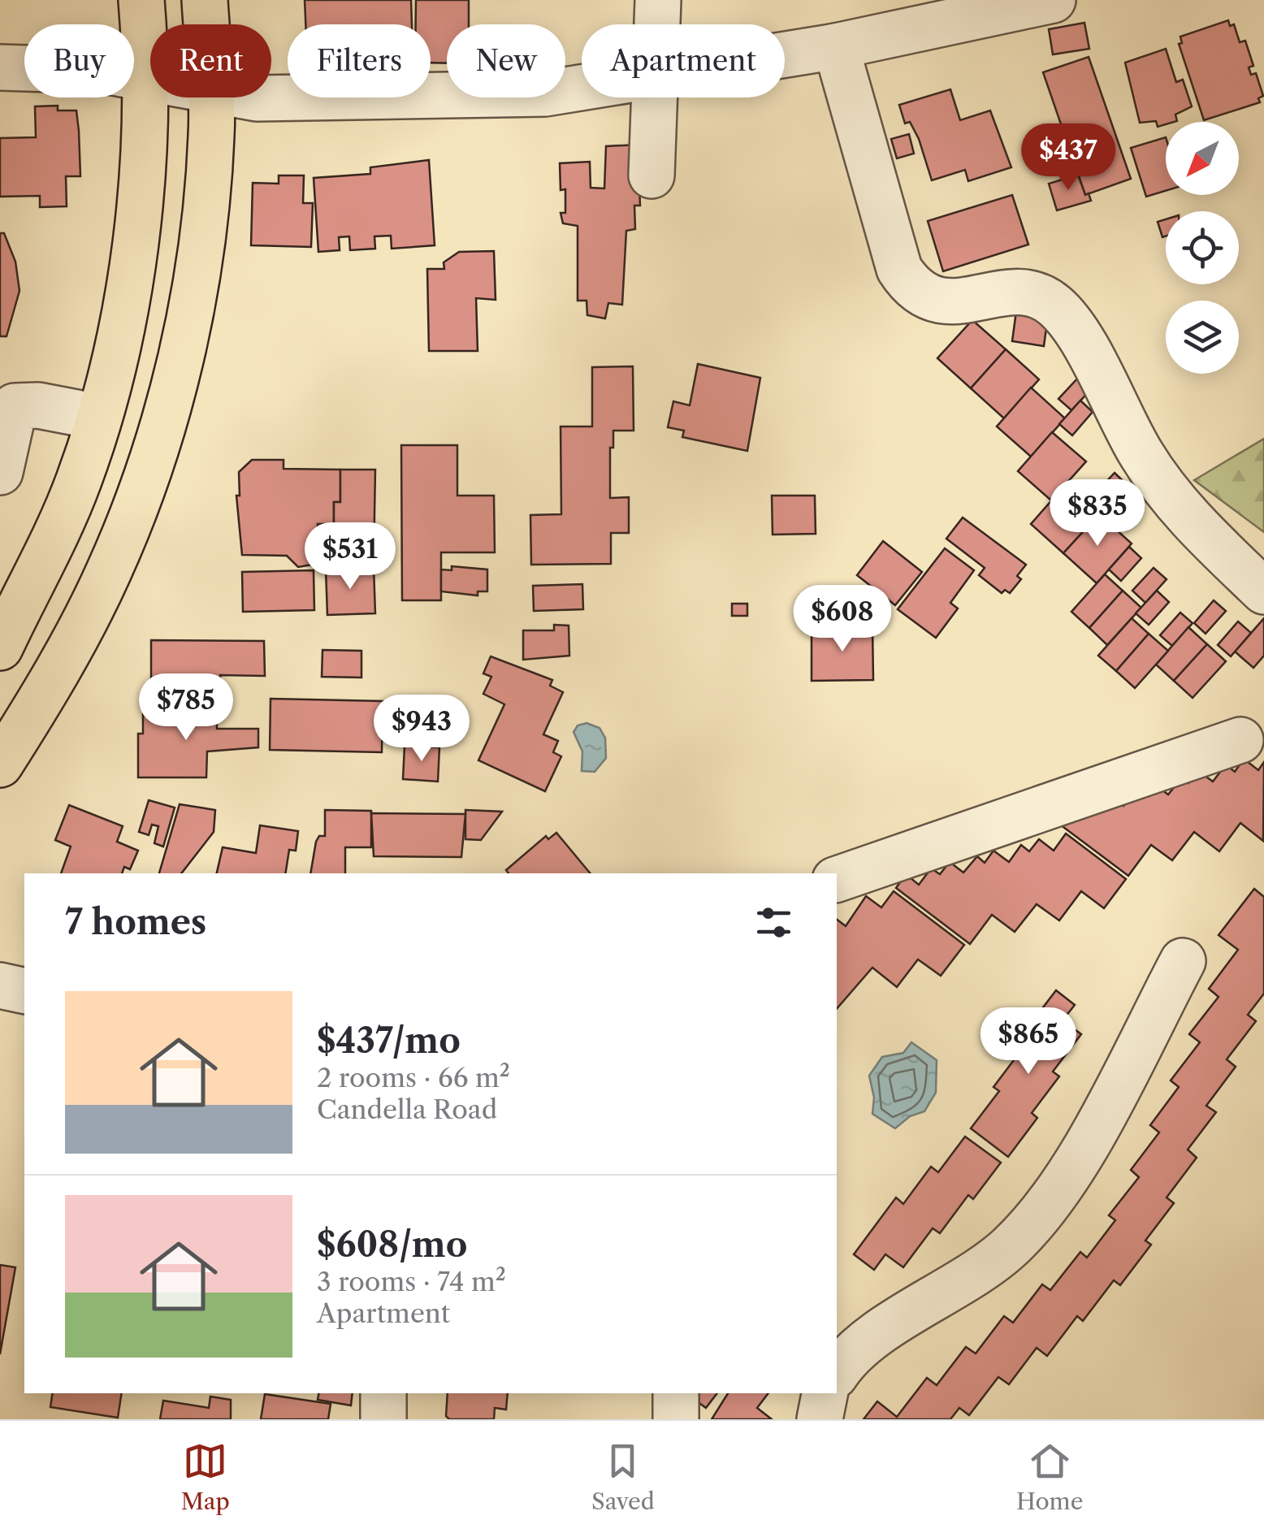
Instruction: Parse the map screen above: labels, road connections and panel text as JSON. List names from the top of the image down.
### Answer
{
  "north": "bottom left",
  "page": {
    "chip": [
      "Buy",
      "Rent",
      "Filters",
      "New",
      "Apartment"
    ],
    "price": [
      "$437",
      "$835",
      "$531",
      "$608",
      "$785",
      "$943",
      "$865"
    ],
    "heading": "7 homes",
    "list": [
      {
        "name": "$437/mo",
        "note": "2 rooms · 66 m² · Candella Road"
      },
      {
        "name": "$608/mo",
        "note": "3 rooms · 74 m² · Apartment"
      }
    ],
    "tabs": ["Map", "Saved", "Home"]
  }
}
